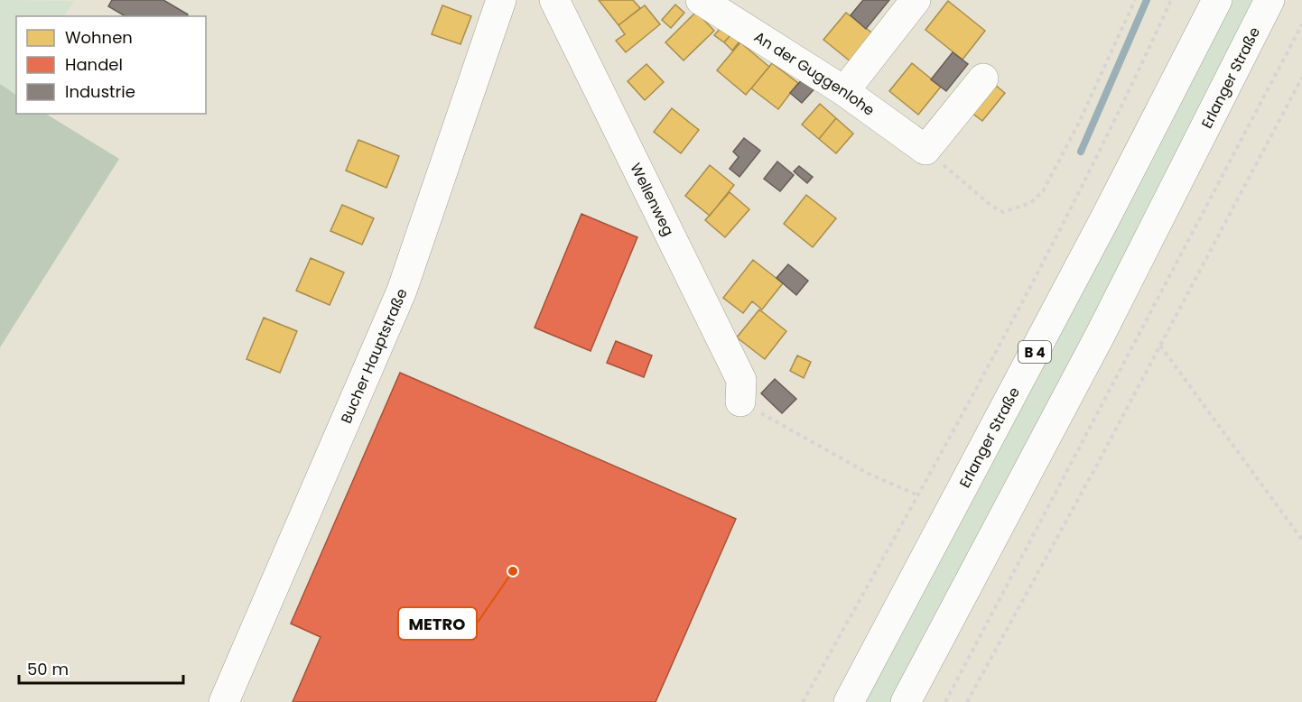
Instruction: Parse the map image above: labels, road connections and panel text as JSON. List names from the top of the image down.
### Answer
{
  "streets": {
    "main road": [
      "An der Guggenlohe",
      "Erlanger Straße",
      "Wellenweg",
      "B 4",
      "Bucher Hauptstraße"
    ]
  },
  "places": ["METRO"],
  "legend": ["Wohnen", "Handel", "Industrie"],
  "scale_bar": "50 m"
}
